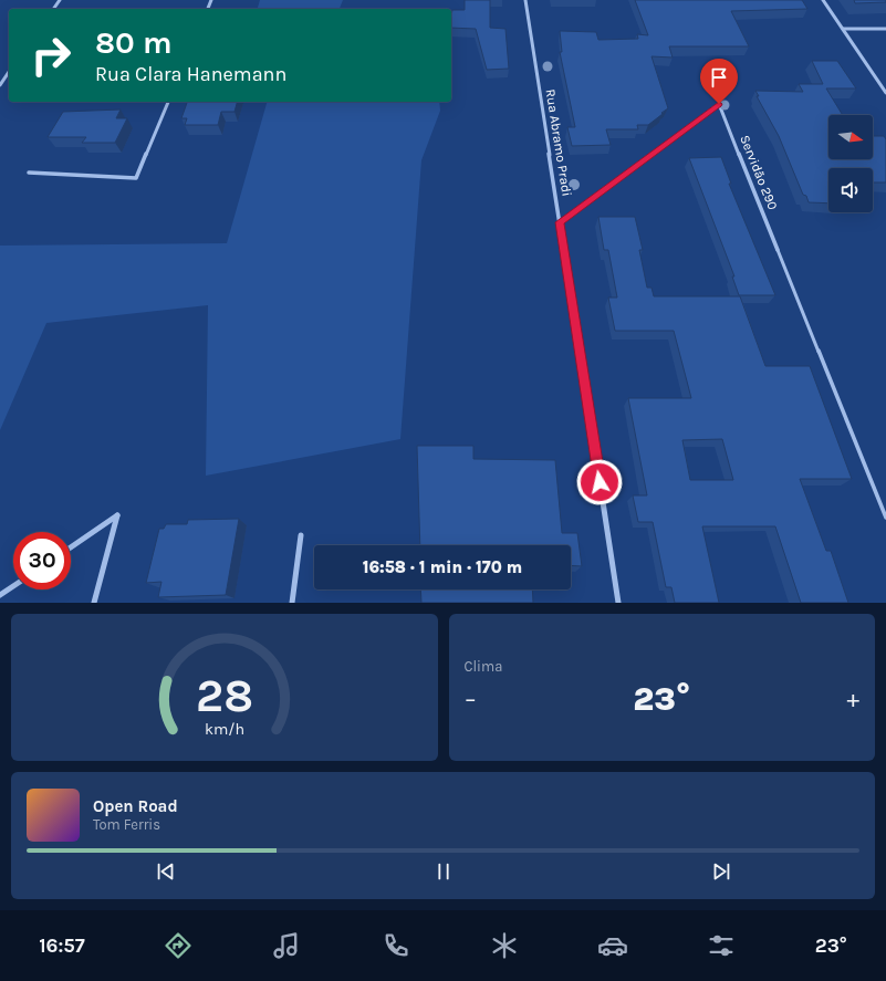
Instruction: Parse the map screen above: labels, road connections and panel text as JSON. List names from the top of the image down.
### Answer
{
  "streets": {
    "street": ["Rua Abramo Pradi", "Servidão 290"]
  },
  "crossings": [
    ["Rua Abramo Pradi", "Servidão 290"]
  ],
  "north": "right",
  "page": {
    "turn": ["80 m", "Rua Clara Hanemann"],
    "limit": "30",
    "trip": "16:58 · 1 min · 170 m",
    "tile": "Clima",
    "heat": ["−", "23°", "+"],
    "song": ["Open Road", "Tom Ferris"],
    "tabs": ["16:57", "23°"],
    "gauge": ["28", "km/h"]
  }
}
